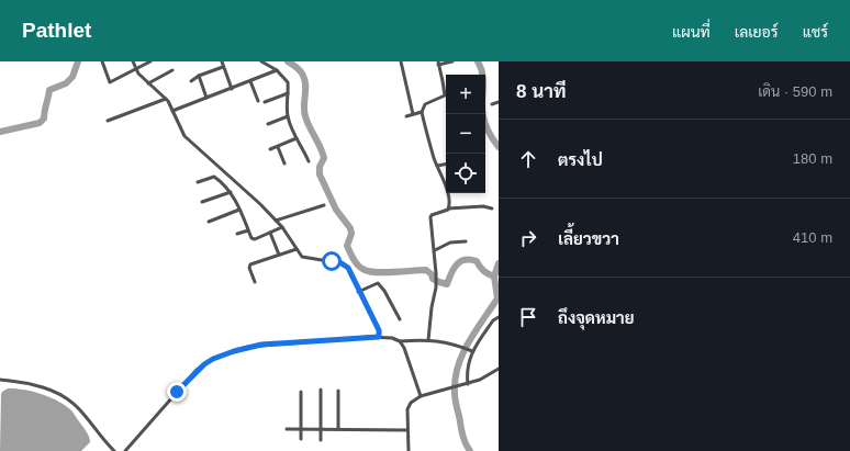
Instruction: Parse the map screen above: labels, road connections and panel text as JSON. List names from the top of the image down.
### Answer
{
  "page": {
    "header": "Pathlet",
    "nav": ["แผนที่", "เลเยอร์", "แชร์"],
    "heading": ["8 นาที", "เดิน · 590 m"],
    "map_buttons": ["+", "−"],
    "list": [
      ["ตรงไป", "180 m"],
      ["เลี้ยวขวา", "410 m"],
      "ถึงจุดหมาย"
    ]
  }
}
